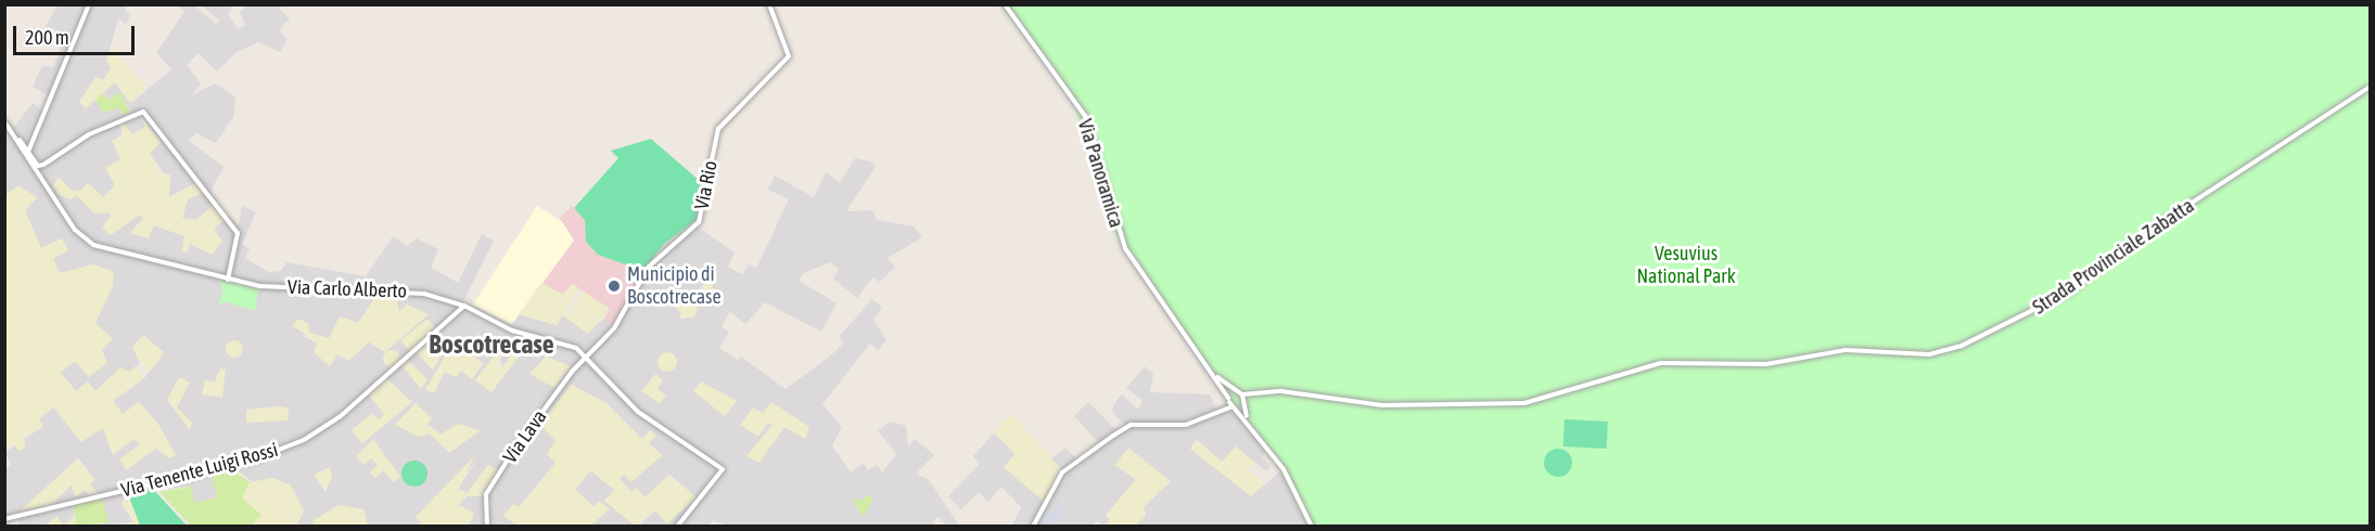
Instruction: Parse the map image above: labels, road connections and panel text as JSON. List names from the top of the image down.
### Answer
{
  "streets": {
    "street": [
      "Via Panoramica",
      "Via Rio",
      "Strada Provinciale Zabatta",
      "Via Carlo Alberto",
      "Via Lava",
      "Via Tenente Luigi Rossi"
    ]
  },
  "crossings": [
    ["Via Rio", "Via Carlo Alberto"],
    ["Via Rio", "Via Lava"],
    ["Via Carlo Alberto", "Via Lava"],
    ["Via Carlo Alberto", "Via Tenente Luigi Rossi"]
  ],
  "districts": ["Boscotrecase"],
  "parks": ["Vesuvius National Park"],
  "places": ["Municipio di Boscotrecase"],
  "scale_bar": "200 m"
}
